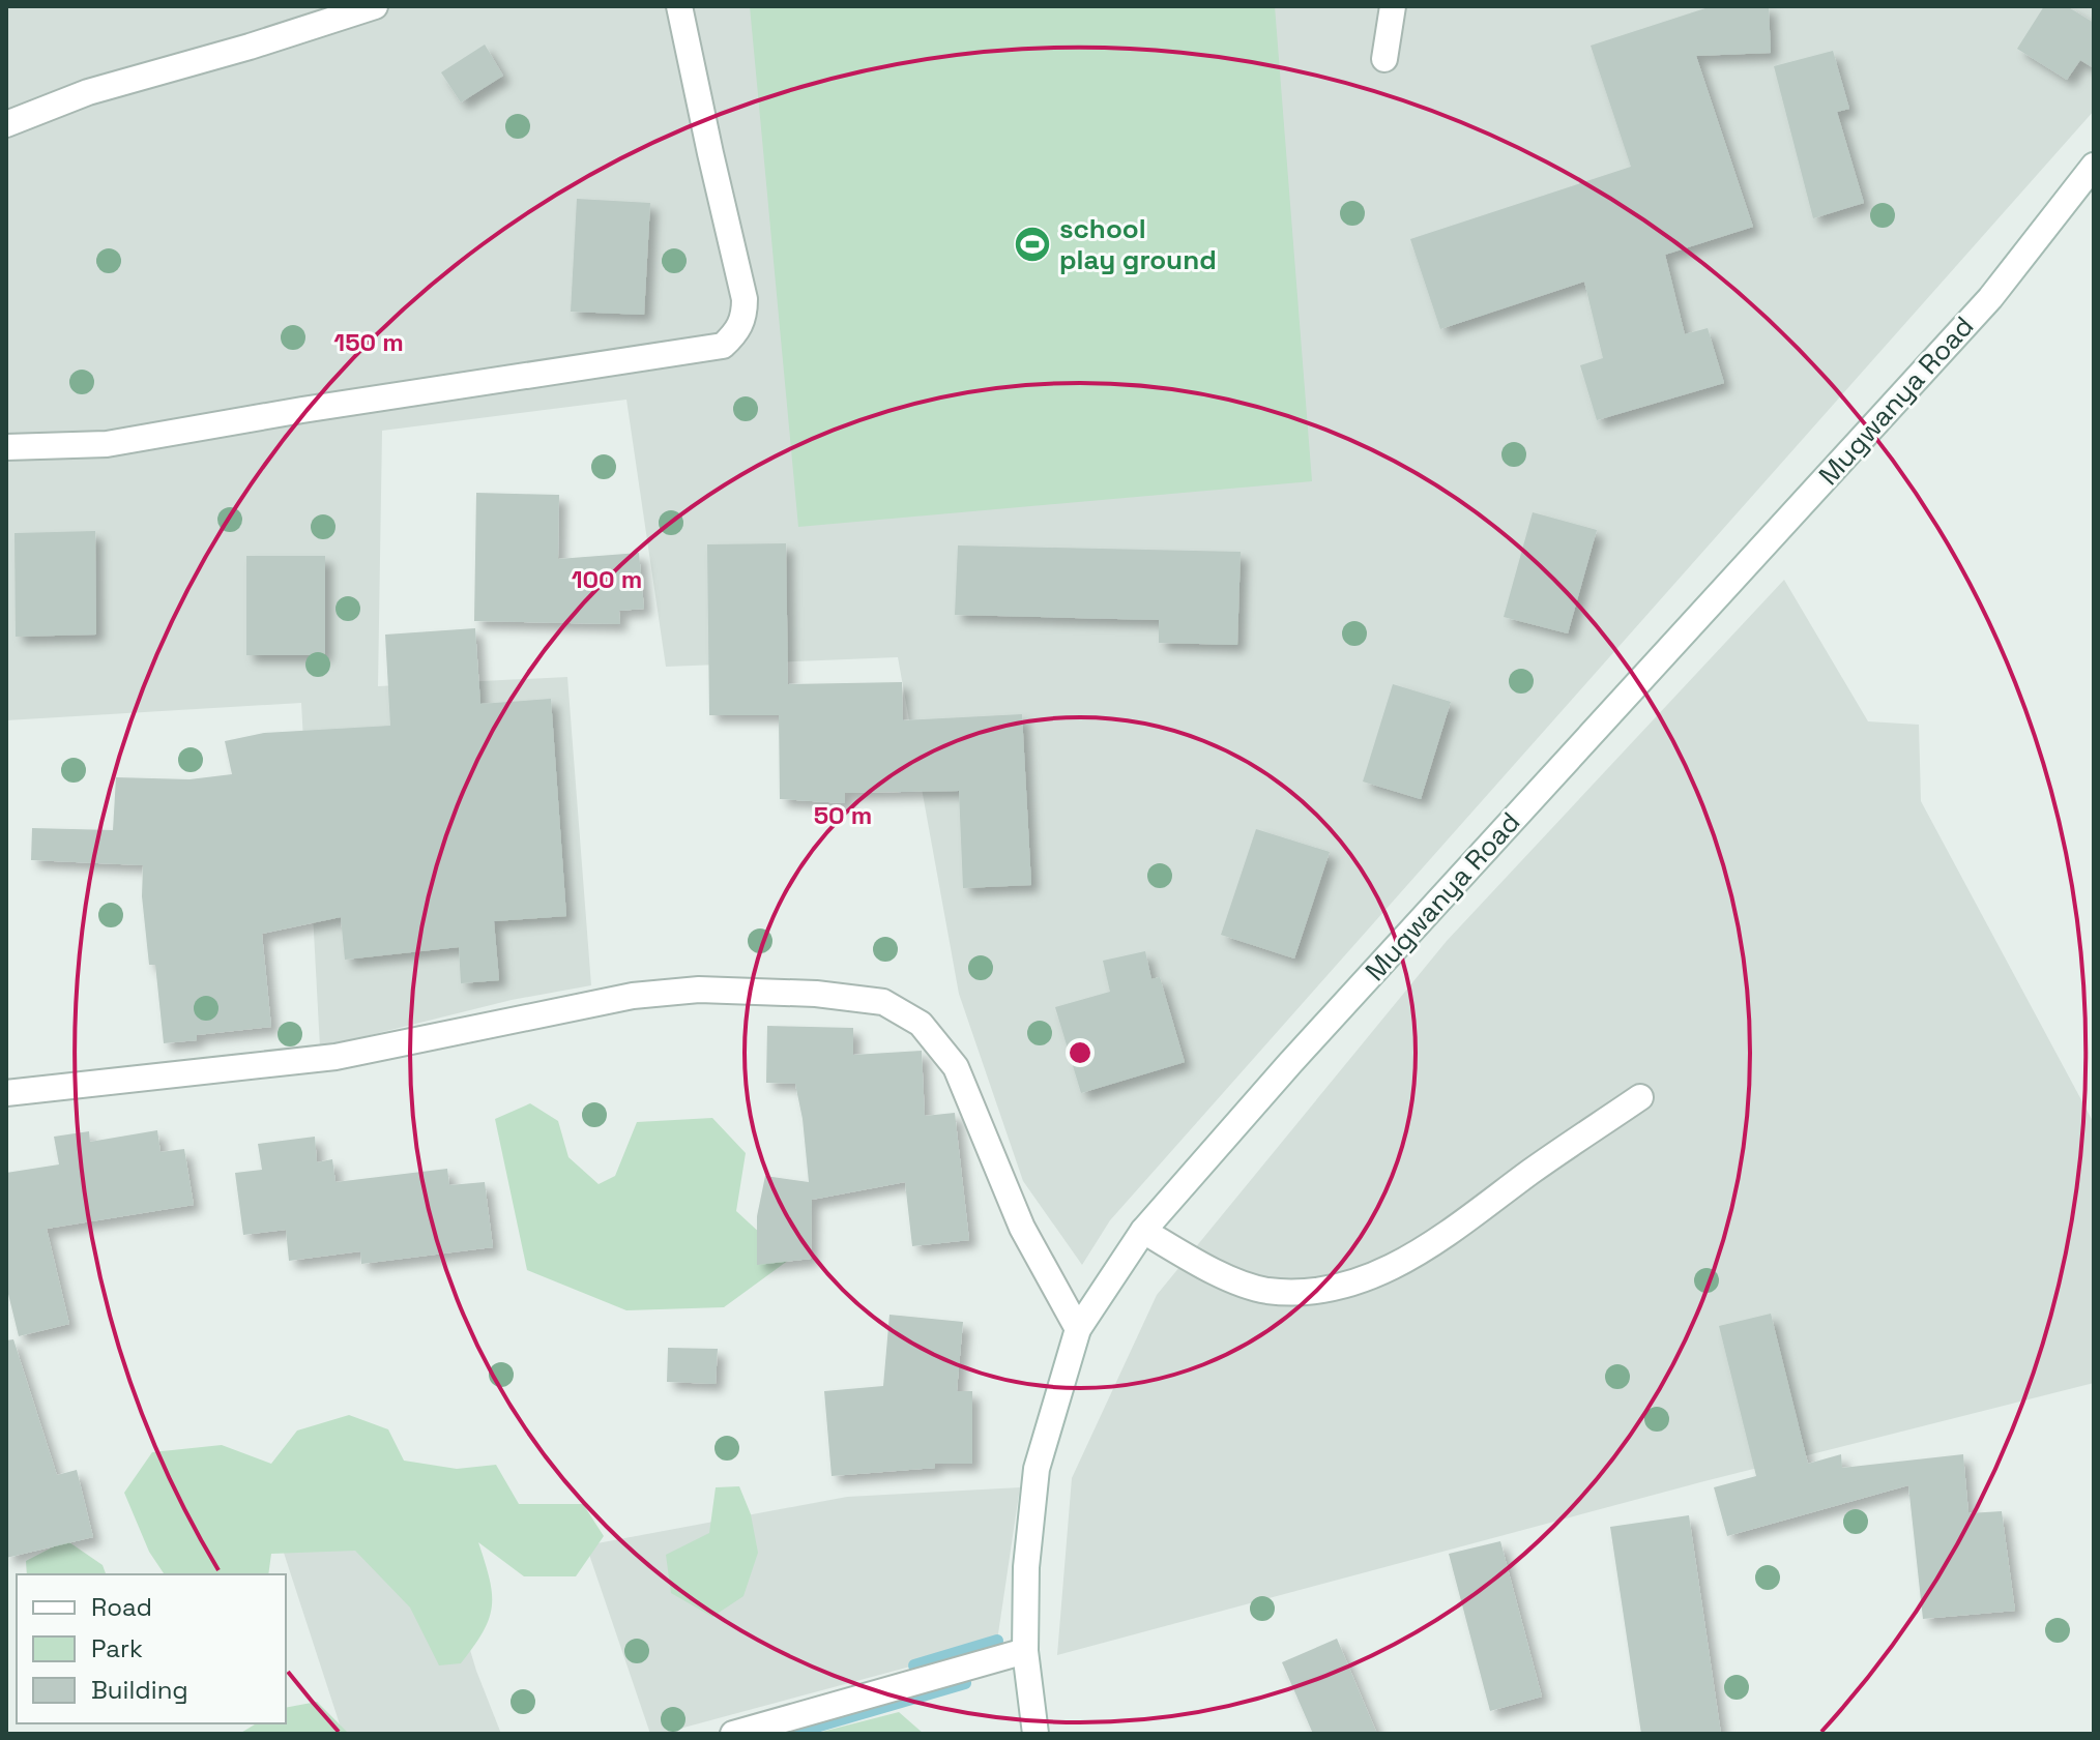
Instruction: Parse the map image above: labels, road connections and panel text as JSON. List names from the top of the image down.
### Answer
{
  "streets": {
    "street": ["Mugwanya Road"]
  },
  "places": {
    "sports": ["school play ground"]
  },
  "legend": ["Road", "Park", "Building"],
  "rings": ["150 m", "100 m", "50 m"]
}
